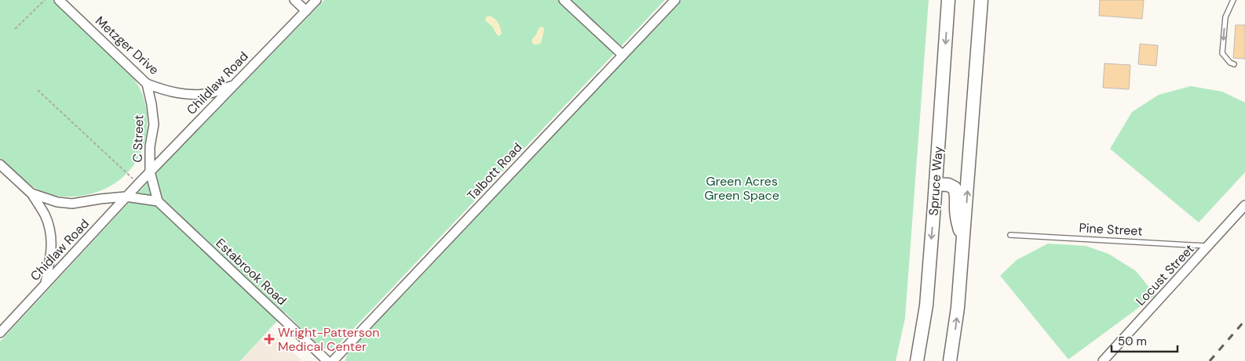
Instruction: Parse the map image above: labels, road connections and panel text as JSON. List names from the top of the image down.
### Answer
{
  "streets": {
    "street": [
      "Metzger Drive",
      "Childlaw Road",
      "C Street",
      "Talbott Road",
      "Spruce Way",
      "Chidlaw Road",
      "Estabrook Road",
      "Locust Street"
    ],
    "lane": ["Pine Street"]
  },
  "crossings": [
    ["Metzger Drive", "Childlaw Road"],
    ["Metzger Drive", "C Street"],
    ["Childlaw Road", "C Street"],
    ["Childlaw Road", "Chidlaw Road"],
    ["Pine Street", "Locust Street"]
  ],
  "parks": ["Green Acres Green Space"],
  "places": {
    "health": ["Wright-Patterson Medical Center"]
  },
  "scale_bar": "50 m"
}
